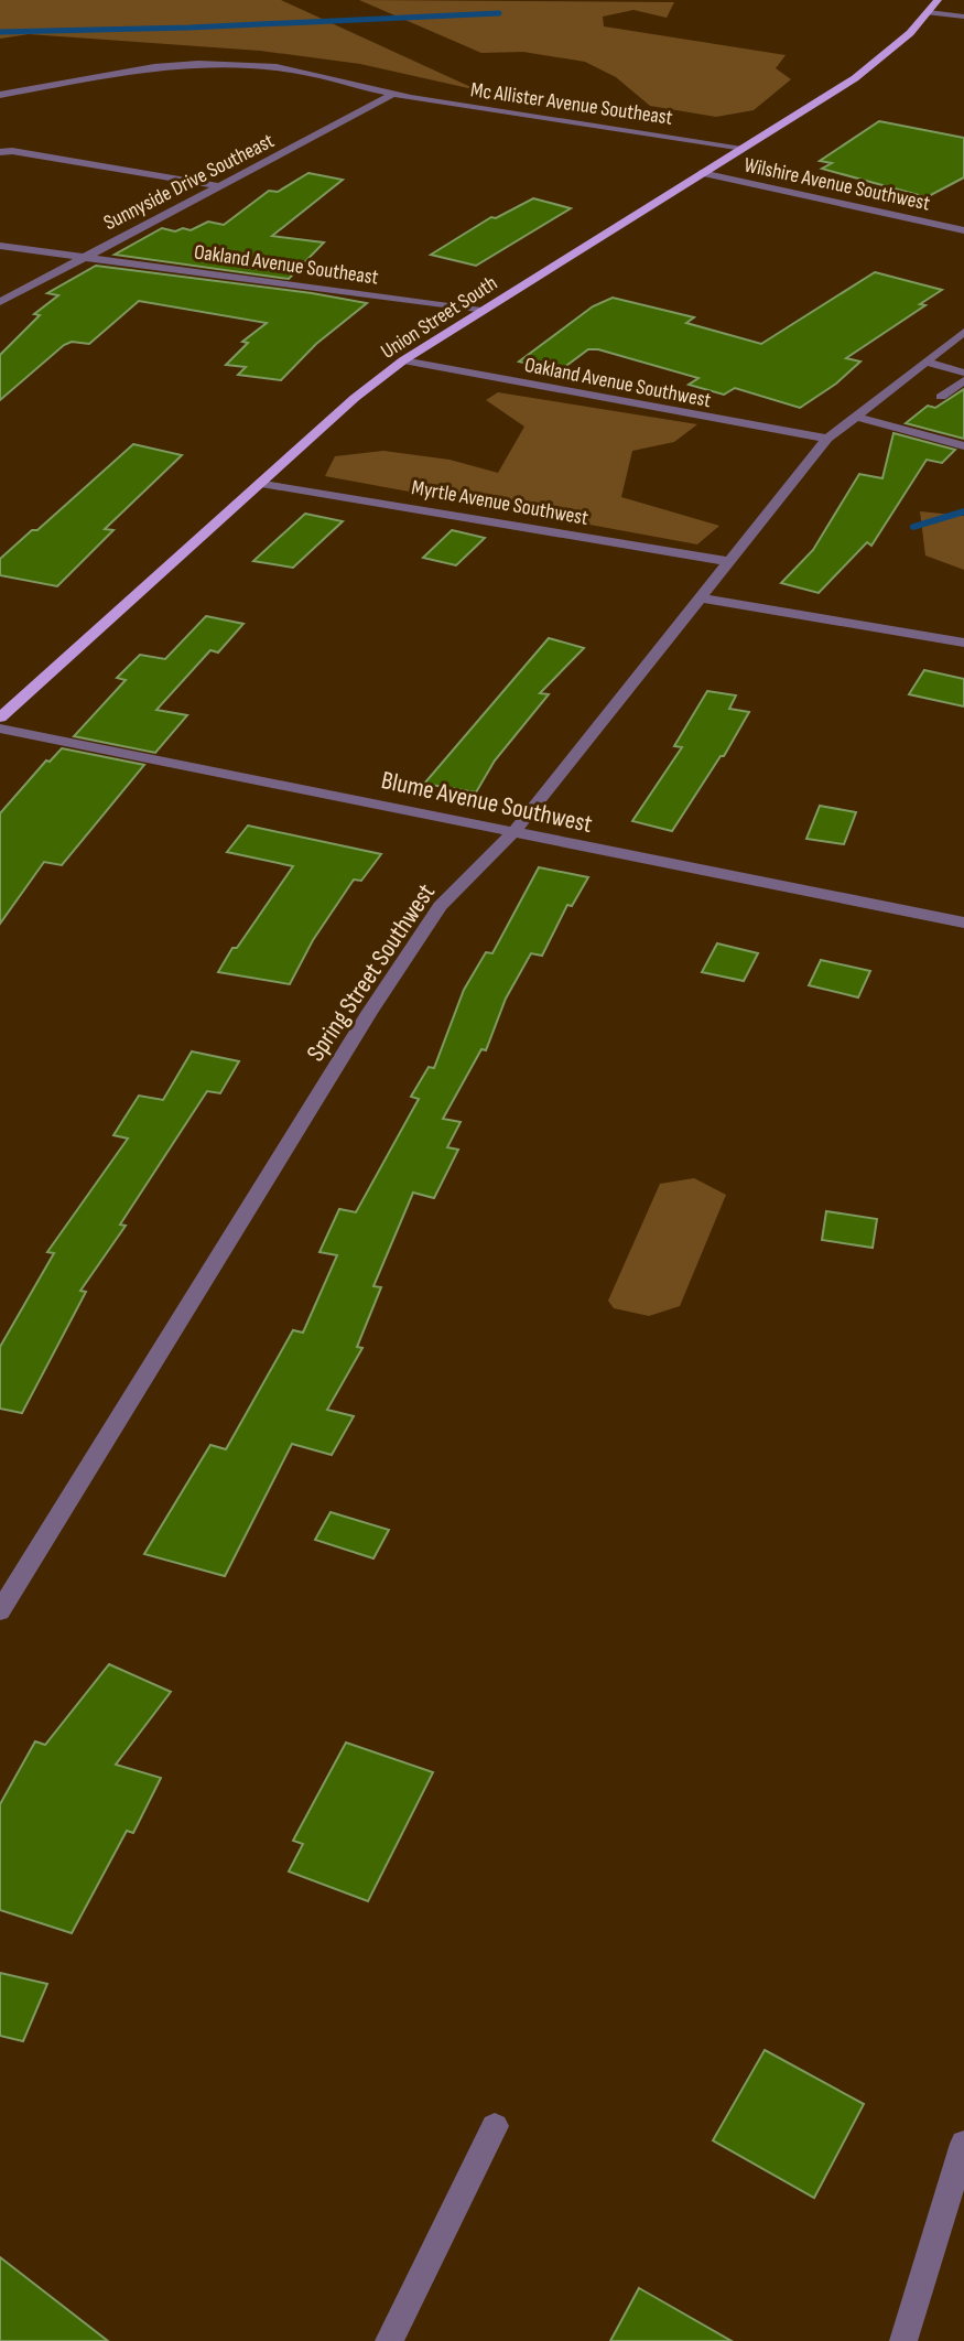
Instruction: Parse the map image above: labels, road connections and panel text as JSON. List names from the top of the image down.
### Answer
{
  "streets": {
    "main road": ["Union Street South"],
    "street": [
      "Mc Allister Avenue Southeast",
      "Sunnyside Drive Southeast",
      "Wilshire Avenue Southwest",
      "Oakland Avenue Southeast",
      "Oakland Avenue Southwest",
      "Myrtle Avenue Southwest",
      "Blume Avenue Southwest",
      "Spring Street Southwest"
    ]
  },
  "crossings": [
    ["Mc Allister Avenue Southeast", "Sunnyside Drive Southeast"],
    ["Mc Allister Avenue Southeast", "Union Street South"],
    ["Sunnyside Drive Southeast", "Oakland Avenue Southeast"],
    ["Wilshire Avenue Southwest", "Union Street South"],
    ["Oakland Avenue Southeast", "Union Street South"],
    ["Union Street South", "Oakland Avenue Southwest"],
    ["Union Street South", "Myrtle Avenue Southwest"],
    ["Oakland Avenue Southwest", "Spring Street Southwest"],
    ["Myrtle Avenue Southwest", "Spring Street Southwest"],
    ["Blume Avenue Southwest", "Spring Street Southwest"]
  ]
}
